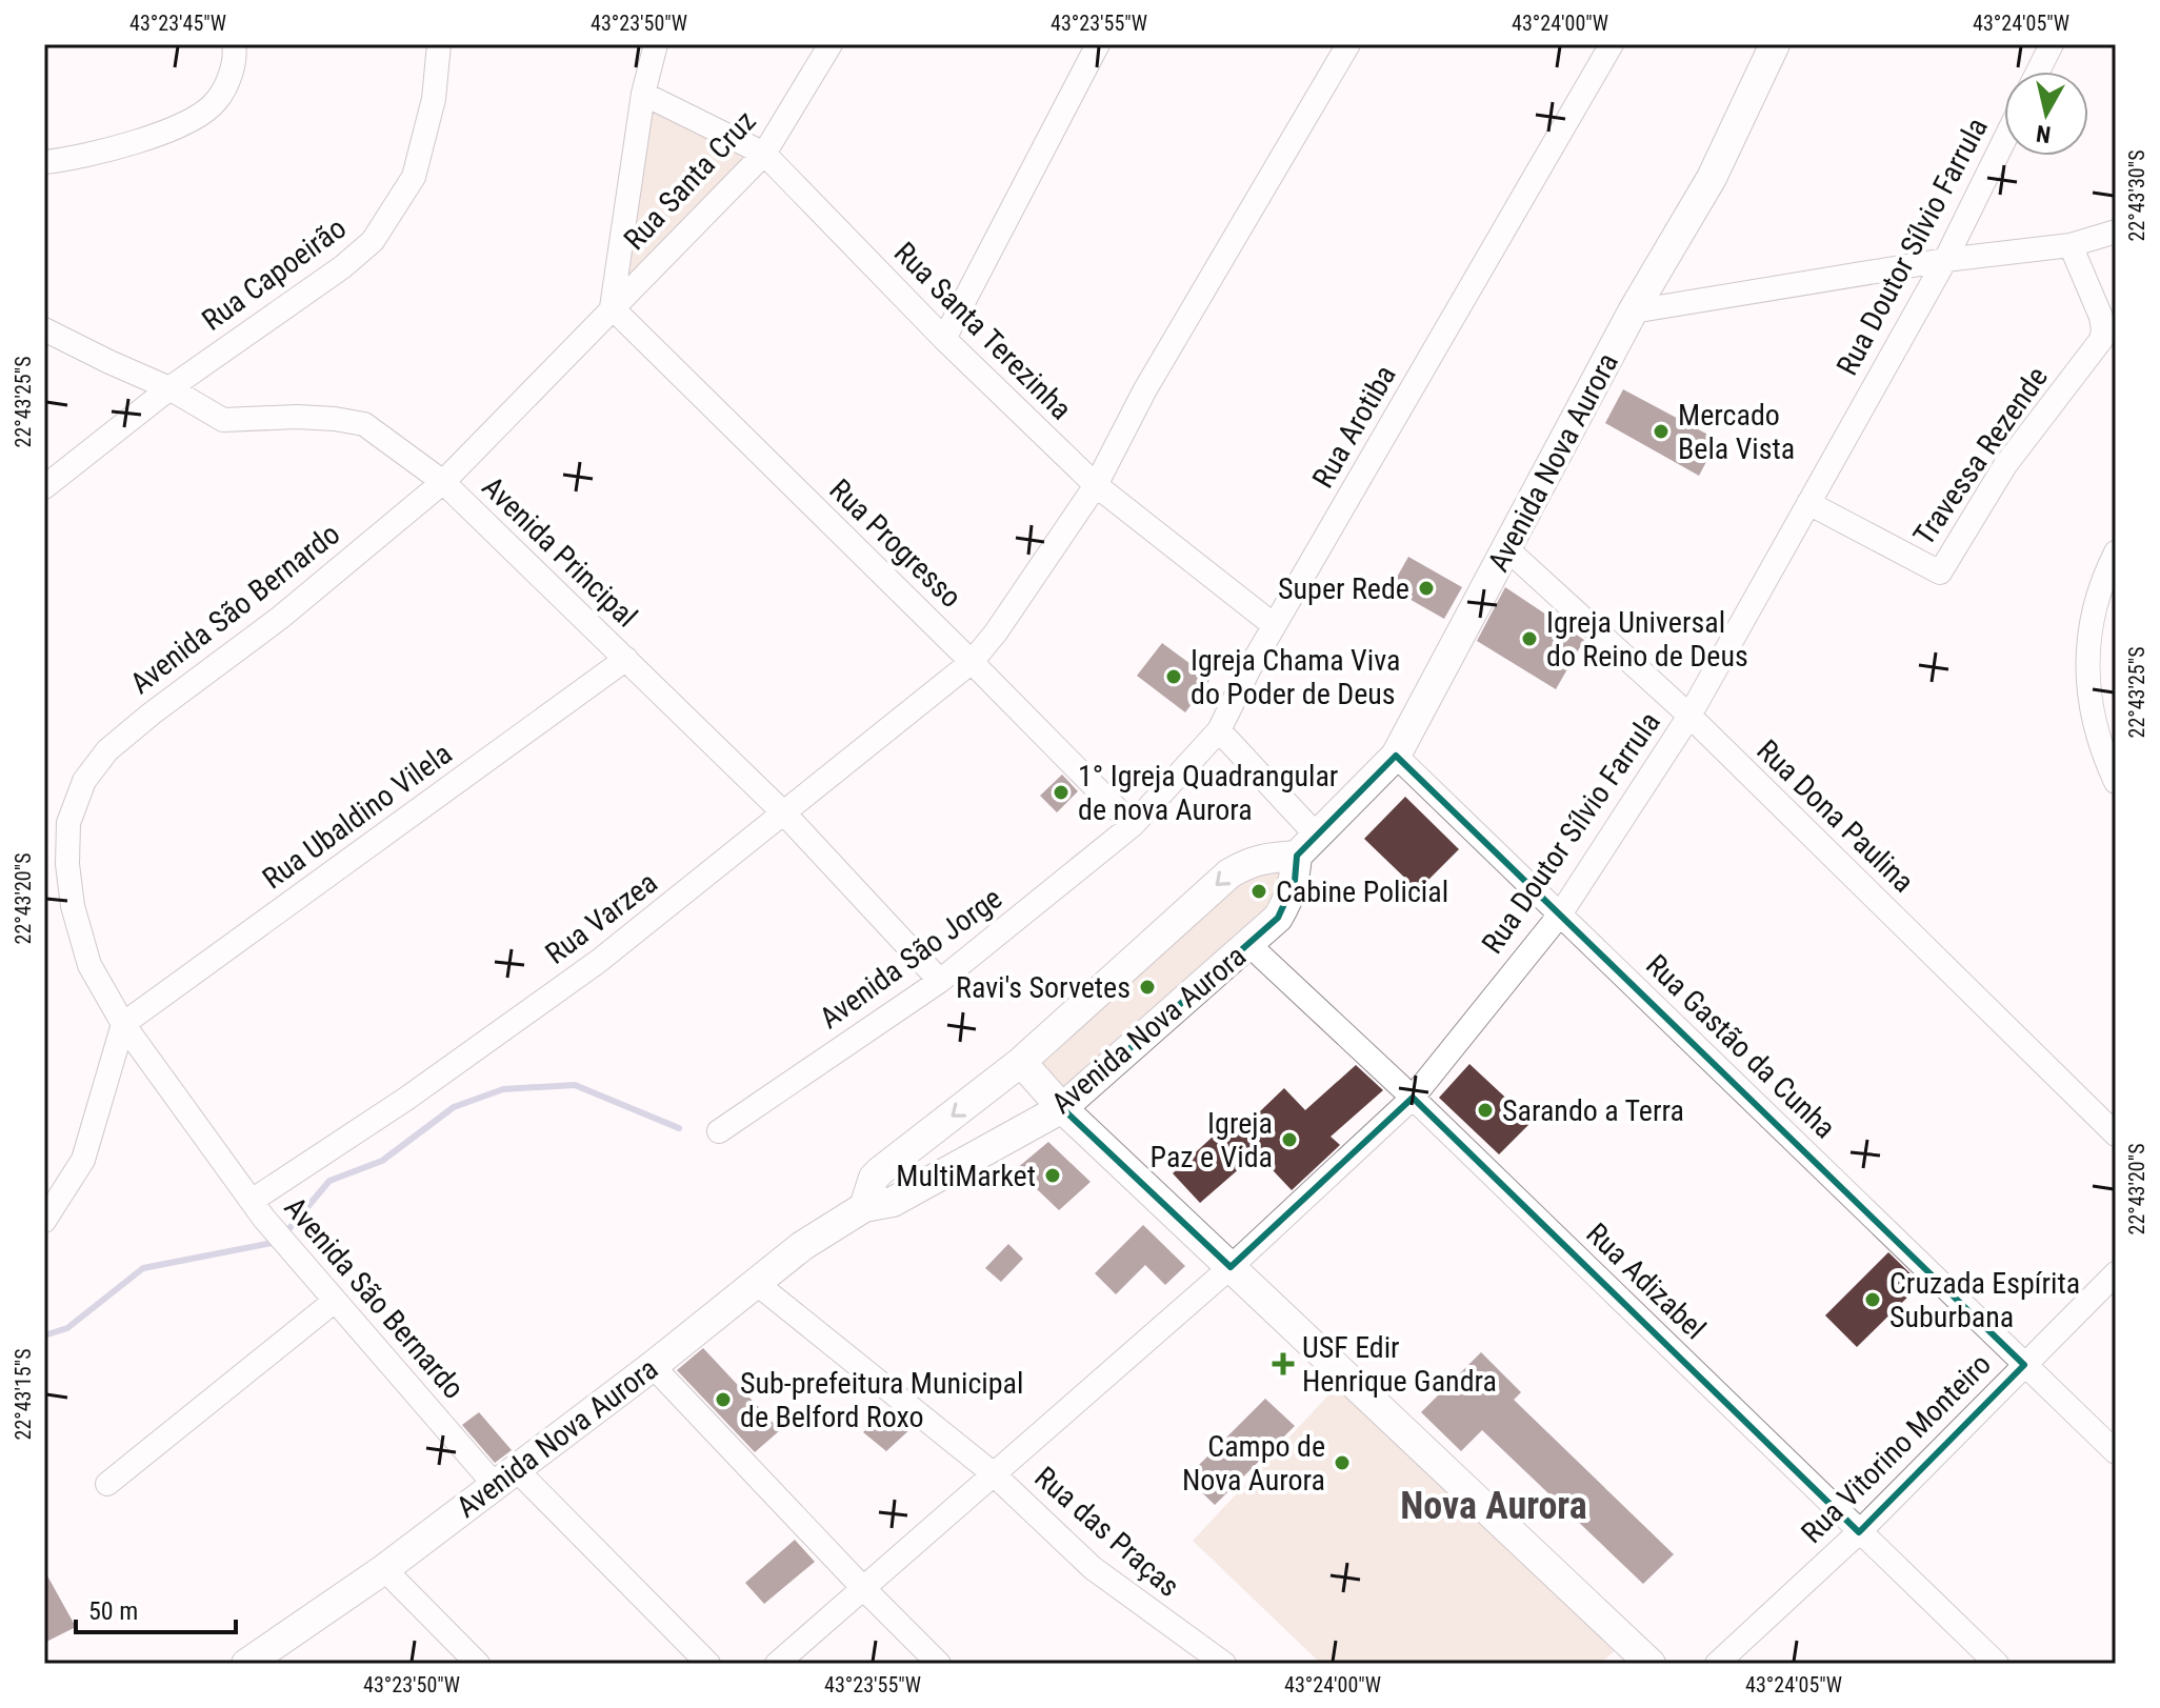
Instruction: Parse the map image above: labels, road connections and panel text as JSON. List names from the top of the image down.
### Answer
{
  "streets": {
    "street": [
      "Rua Santa Cruz",
      "Rua Doutor Sílvio Farrula",
      "Rua Capoeirão",
      "Rua Santa Terezinha",
      "Rua Arotiba",
      "Travessa Rezende",
      "Avenida Nova Aurora",
      "Rua Progresso",
      "Avenida Principal",
      "Avenida São Bernardo",
      "Rua Ubaldino Vilela",
      "Rua Dona Paulina",
      "Rua Varzea",
      "Avenida São Jorge",
      "Rua Gastão da Cunha",
      "Rua Adizabel",
      "Rua Vitorino Monteiro",
      "Rua das Praças"
    ]
  },
  "crossings": [
    ["Rua Santa Cruz", "Rua Santa Terezinha"],
    ["Rua Santa Cruz", "Rua Progresso"],
    ["Rua Santa Cruz", "Avenida São Bernardo"],
    ["Rua Doutor Sílvio Farrula", "Travessa Rezende"],
    ["Rua Doutor Sílvio Farrula", "Rua Dona Paulina"],
    ["Rua Doutor Sílvio Farrula", "Rua Gastão da Cunha"],
    ["Rua Doutor Sílvio Farrula", "Rua Adizabel"],
    ["Rua Doutor Sílvio Farrula", "Rua das Praças"],
    ["Rua Capoeirão", "Avenida Principal"],
    ["Rua Santa Terezinha", "Rua Arotiba"],
    ["Rua Santa Terezinha", "Rua Varzea"],
    ["Rua Arotiba", "Rua Progresso"],
    ["Rua Arotiba", "Avenida São Jorge"],
    ["Avenida Nova Aurora", "Avenida São Bernardo"],
    ["Avenida Nova Aurora", "Rua Dona Paulina"],
    ["Avenida Nova Aurora", "Rua Gastão da Cunha"],
    ["Avenida Nova Aurora", "Rua Adizabel"],
    ["Avenida Nova Aurora", "Rua das Praças"],
    ["Rua Progresso", "Avenida São Bernardo"],
    ["Rua Progresso", "Rua Varzea"],
    ["Rua Progresso", "Avenida São Jorge"],
    ["Avenida Principal", "Avenida São Bernardo"],
    ["Avenida Principal", "Rua Ubaldino Vilela"],
    ["Avenida Principal", "Rua Varzea"],
    ["Avenida Principal", "Avenida São Jorge"],
    ["Avenida São Bernardo", "Rua Ubaldino Vilela"],
    ["Avenida São Bernardo", "Rua Varzea"],
    ["Rua Gastão da Cunha", "Rua Vitorino Monteiro"],
    ["Rua Adizabel", "Rua Vitorino Monteiro"]
  ],
  "districts": ["Nova Aurora"],
  "places": {
    "other": [
      "Mercado Bela Vista",
      "Super Rede",
      "Igreja Universal do Reino de Deus",
      "Igreja Chama Viva do Poder de Deus",
      "1° Igreja Quadrangular de nova Aurora",
      "Cabine Policial",
      "Ravi's Sorvetes",
      "Sarando a Terra",
      "Igreja Paz e Vida",
      "MultiMarket",
      "Cruzada Espírita Suburbana",
      "Sub-prefeitura Municipal de Belford Roxo",
      "Campo de Nova Aurora"
    ],
    "health": ["USF Edir Henrique Gandra"]
  },
  "scale_bar": "50 m",
  "north": "bottom",
  "coordinates": [
    "43°23'45\"W",
    "43°23'50\"W",
    "43°23'55\"W",
    "43°24'00\"W",
    "43°24'05\"W",
    "22°43'30\"S",
    "22°43'25\"S",
    "22°43'20\"S",
    "22°43'15\"S"
  ]
}
